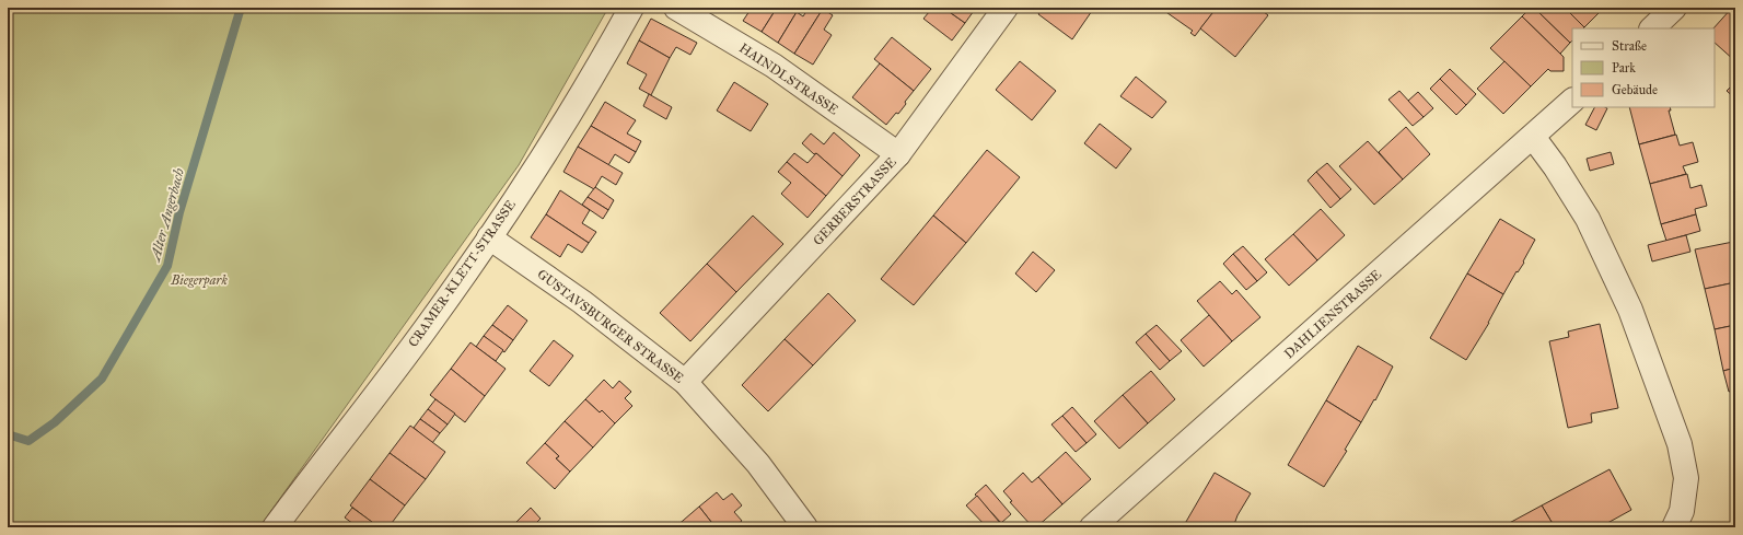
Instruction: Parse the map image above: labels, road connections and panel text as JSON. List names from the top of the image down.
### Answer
{
  "streets": {
    "street": [
      "HAINDLSTRASSE",
      "GERBERSTRASSE",
      "CRAMER-KLETT-STRASSE",
      "DAHLIENSTRASSE",
      "GUSTAVSBURGER STRASSE"
    ]
  },
  "crossings": [
    ["HAINDLSTRASSE", "GERBERSTRASSE"],
    ["GERBERSTRASSE", "GUSTAVSBURGER STRASSE"],
    ["CRAMER-KLETT-STRASSE", "GUSTAVSBURGER STRASSE"]
  ],
  "water": ["Alter Angerbach"],
  "parks": ["Biegerpark"],
  "legend": ["Straße", "Park", "Gebäude"]
}
